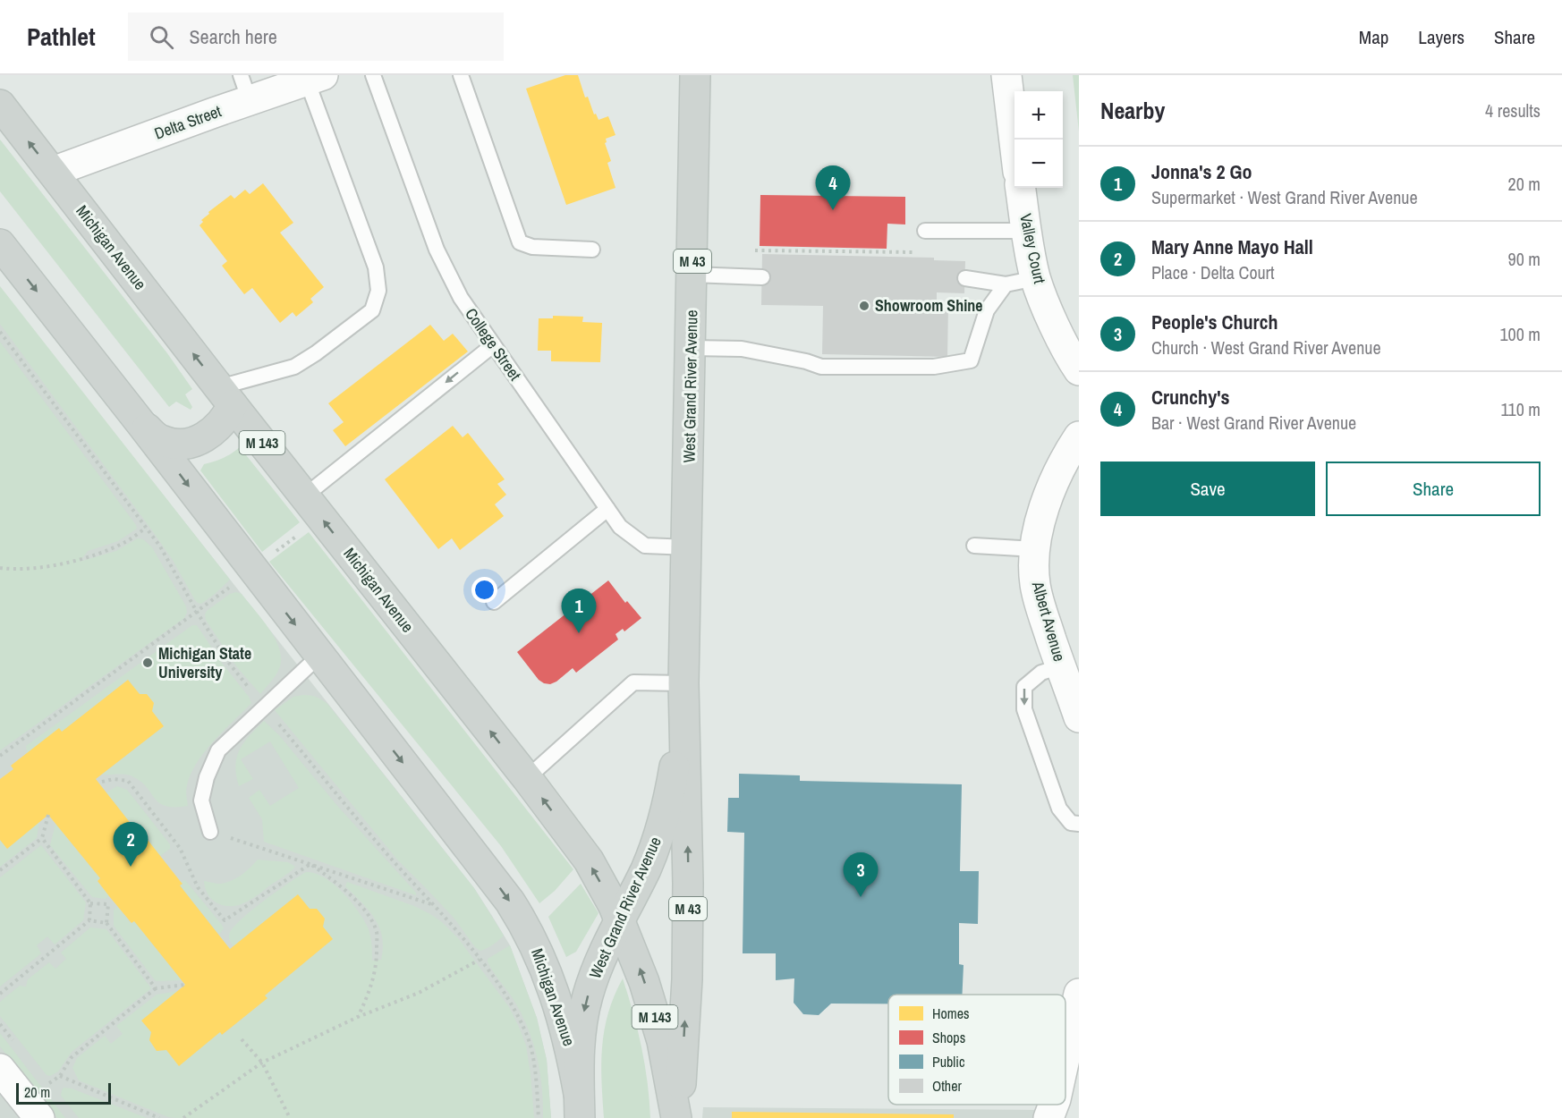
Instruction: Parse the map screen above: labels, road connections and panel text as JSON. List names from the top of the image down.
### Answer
{
  "streets": {
    "main road": [
      "Michigan Avenue",
      "M 43",
      "West Grand River Avenue",
      "M 143"
    ],
    "street": ["Delta Street", "Valley Court", "Albert Avenue"],
    "lane": ["College Street"]
  },
  "crossings": [
    ["Delta Street", "Michigan Avenue"],
    ["Michigan Avenue", "West Grand River Avenue"],
    ["College Street", "West Grand River Avenue"]
  ],
  "places": ["Showroom Shine", "Michigan State University"],
  "legend": [
    "Homes",
    "Shops",
    "Public",
    "Other"
  ],
  "scale_bar": "20 m",
  "page": {
    "header": "Pathlet",
    "search": "Search here",
    "nav": ["Map", "Layers", "Share"],
    "heading": ["Nearby", "4 results"],
    "map_buttons": ["+", "−"],
    "list": [
      {
        "mark": "1",
        "name": "Jonna's 2 Go",
        "note": "Supermarket · West Grand River Avenue",
        "value": "20 m"
      },
      {
        "mark": "2",
        "name": "Mary Anne Mayo Hall",
        "note": "Place · Delta Court",
        "value": "90 m"
      },
      {
        "mark": "3",
        "name": "People's Church",
        "note": "Church · West Grand River Avenue",
        "value": "100 m"
      },
      {
        "mark": "4",
        "name": "Crunchy's",
        "note": "Bar · West Grand River Avenue",
        "value": "110 m"
      }
    ],
    "pins": [
      "4",
      "1",
      "2",
      "3"
    ],
    "buttons": ["Save", "Share"],
    "scale": "20 m"
  }
}
